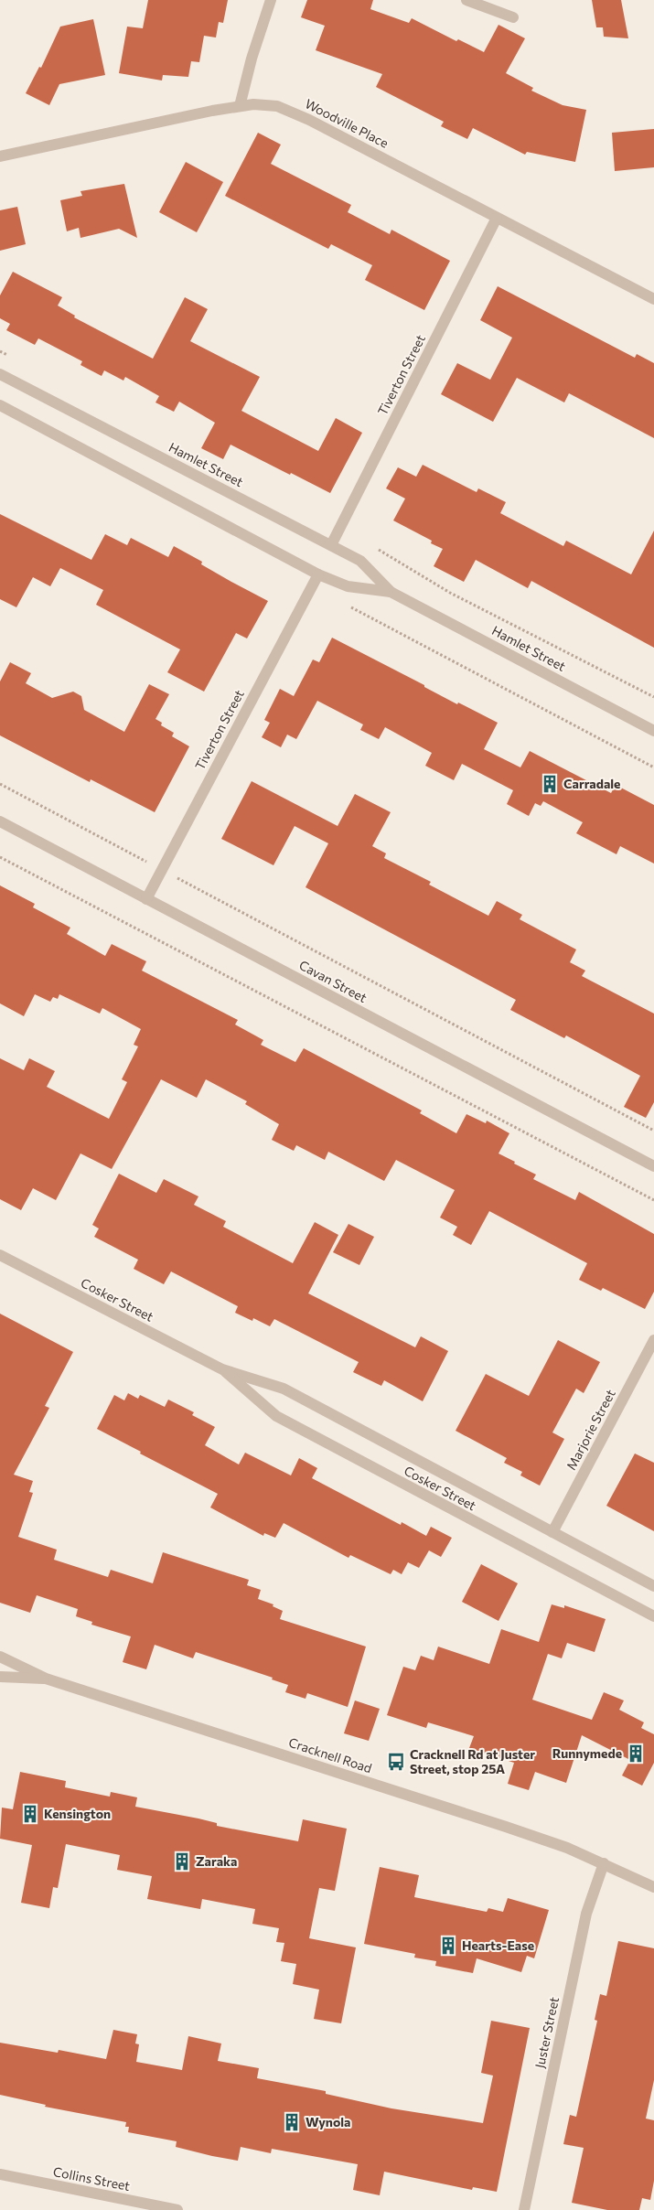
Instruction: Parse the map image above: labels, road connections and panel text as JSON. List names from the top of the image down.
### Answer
{
  "streets": {
    "street": [
      "Woodville Place",
      "Tiverton Street",
      "Hamlet Street",
      "Cavan Street",
      "Cosker Street",
      "Marjorie Street",
      "Cracknell Road",
      "Juster Street",
      "Collins Street"
    ]
  },
  "crossings": [
    ["Woodville Place", "Tiverton Street"],
    ["Tiverton Street", "Hamlet Street"],
    ["Tiverton Street", "Cavan Street"],
    ["Cosker Street", "Marjorie Street"],
    ["Cracknell Road", "Juster Street"]
  ],
  "places": {
    "building": [
      "Carradale",
      "Runnymede",
      "Kensington",
      "Zaraka",
      "Hearts-Ease",
      "Wynola"
    ],
    "bus stop": ["Cracknell Rd at Juster Street, stop 25A"]
  }
}
